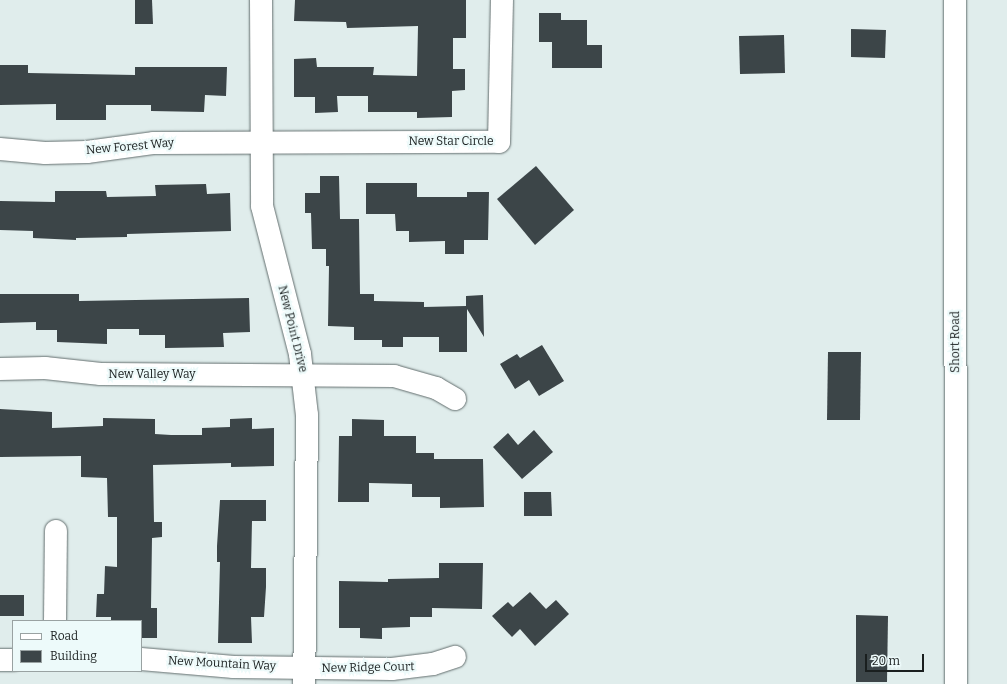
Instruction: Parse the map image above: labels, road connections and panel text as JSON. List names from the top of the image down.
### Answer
{
  "streets": {
    "street": [
      "New Star Circle",
      "New Forest Way",
      "New Point Drive",
      "Short Road",
      "New Valley Way",
      "New Mountain Way",
      "New Ridge Court"
    ]
  },
  "crossings": [
    ["New Star Circle", "New Forest Way"],
    ["New Star Circle", "New Point Drive"],
    ["New Forest Way", "New Point Drive"],
    ["New Point Drive", "New Valley Way"],
    ["New Point Drive", "New Mountain Way"],
    ["New Point Drive", "New Ridge Court"],
    ["New Mountain Way", "New Ridge Court"]
  ],
  "legend": ["Road", "Building"],
  "scale_bar": "20 m"
}
